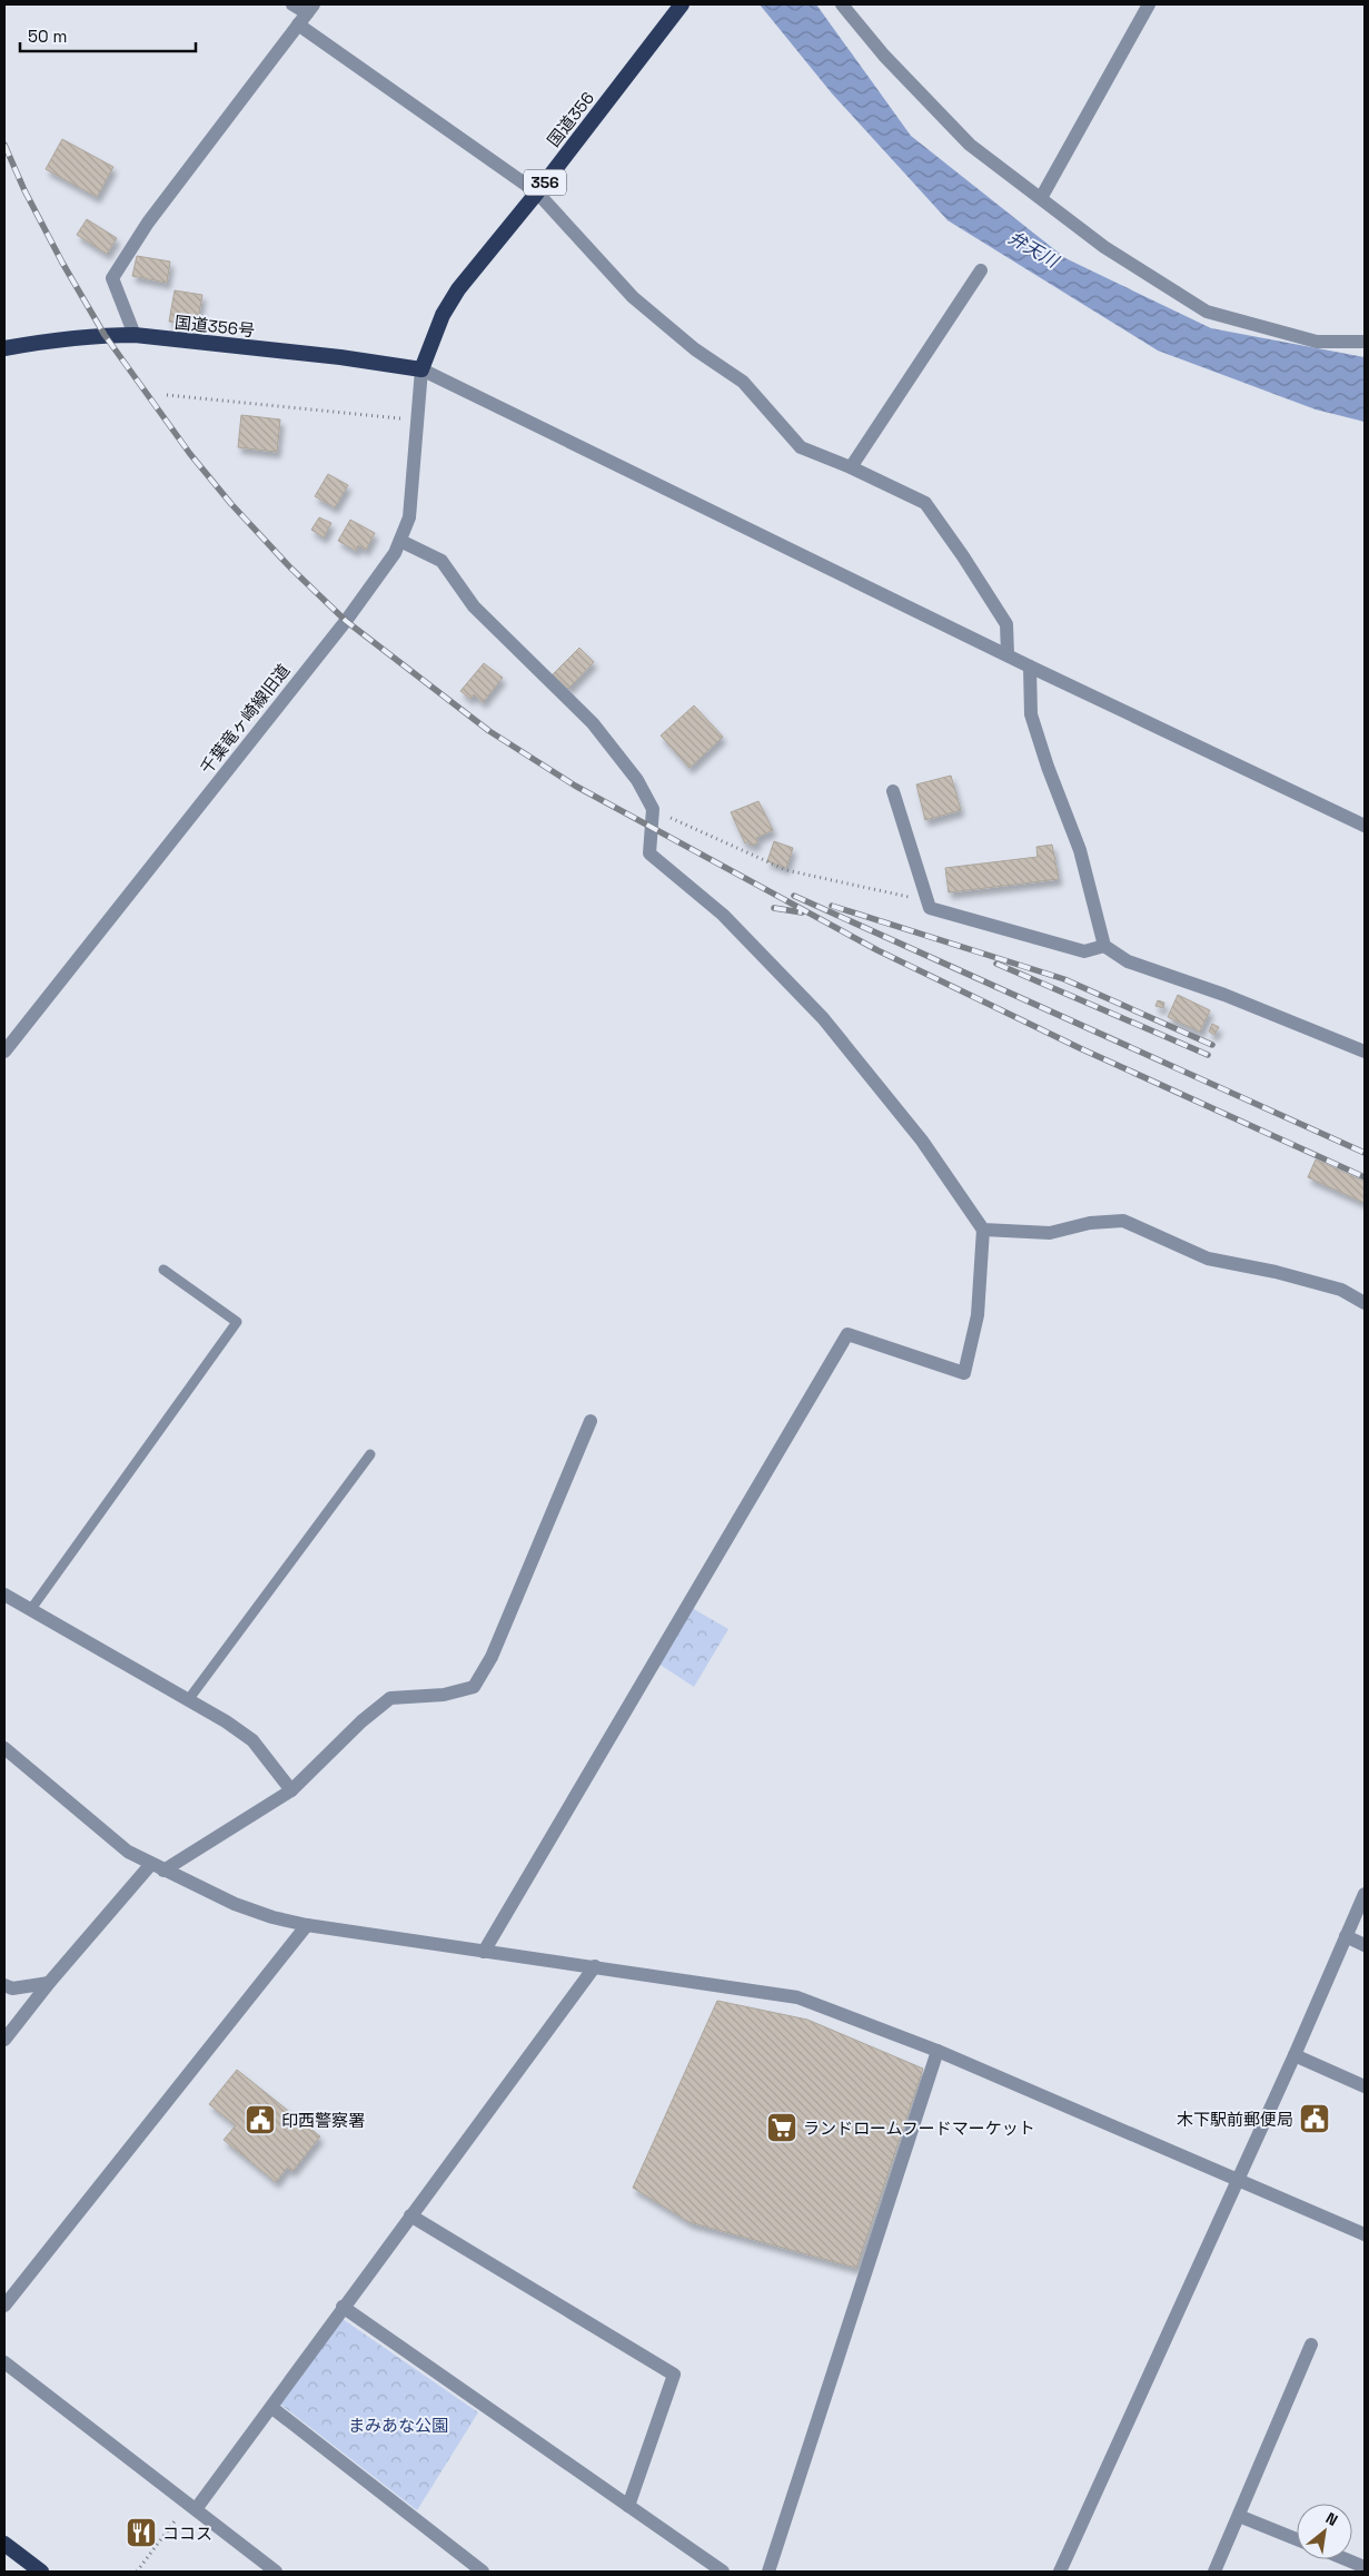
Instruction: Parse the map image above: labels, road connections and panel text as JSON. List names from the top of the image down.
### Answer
{
  "streets": {
    "highway": ["国道356", "356", "国道356号"],
    "street": ["千葉竜ヶ崎線旧道"]
  },
  "crossings": [
    ["国道356", "国道356号"],
    ["国道356", "千葉竜ヶ崎線旧道"],
    ["国道356号", "千葉竜ヶ崎線旧道"]
  ],
  "water": ["弁天川"],
  "parks": ["まみあな公園"],
  "places": {
    "public building": ["木下駅前郵便局", "印西警察署"],
    "supermarket": ["ランドロームフードマーケット"],
    "restaurant": ["ココス"]
  },
  "scale_bar": "50 m",
  "north": "top right"
}
